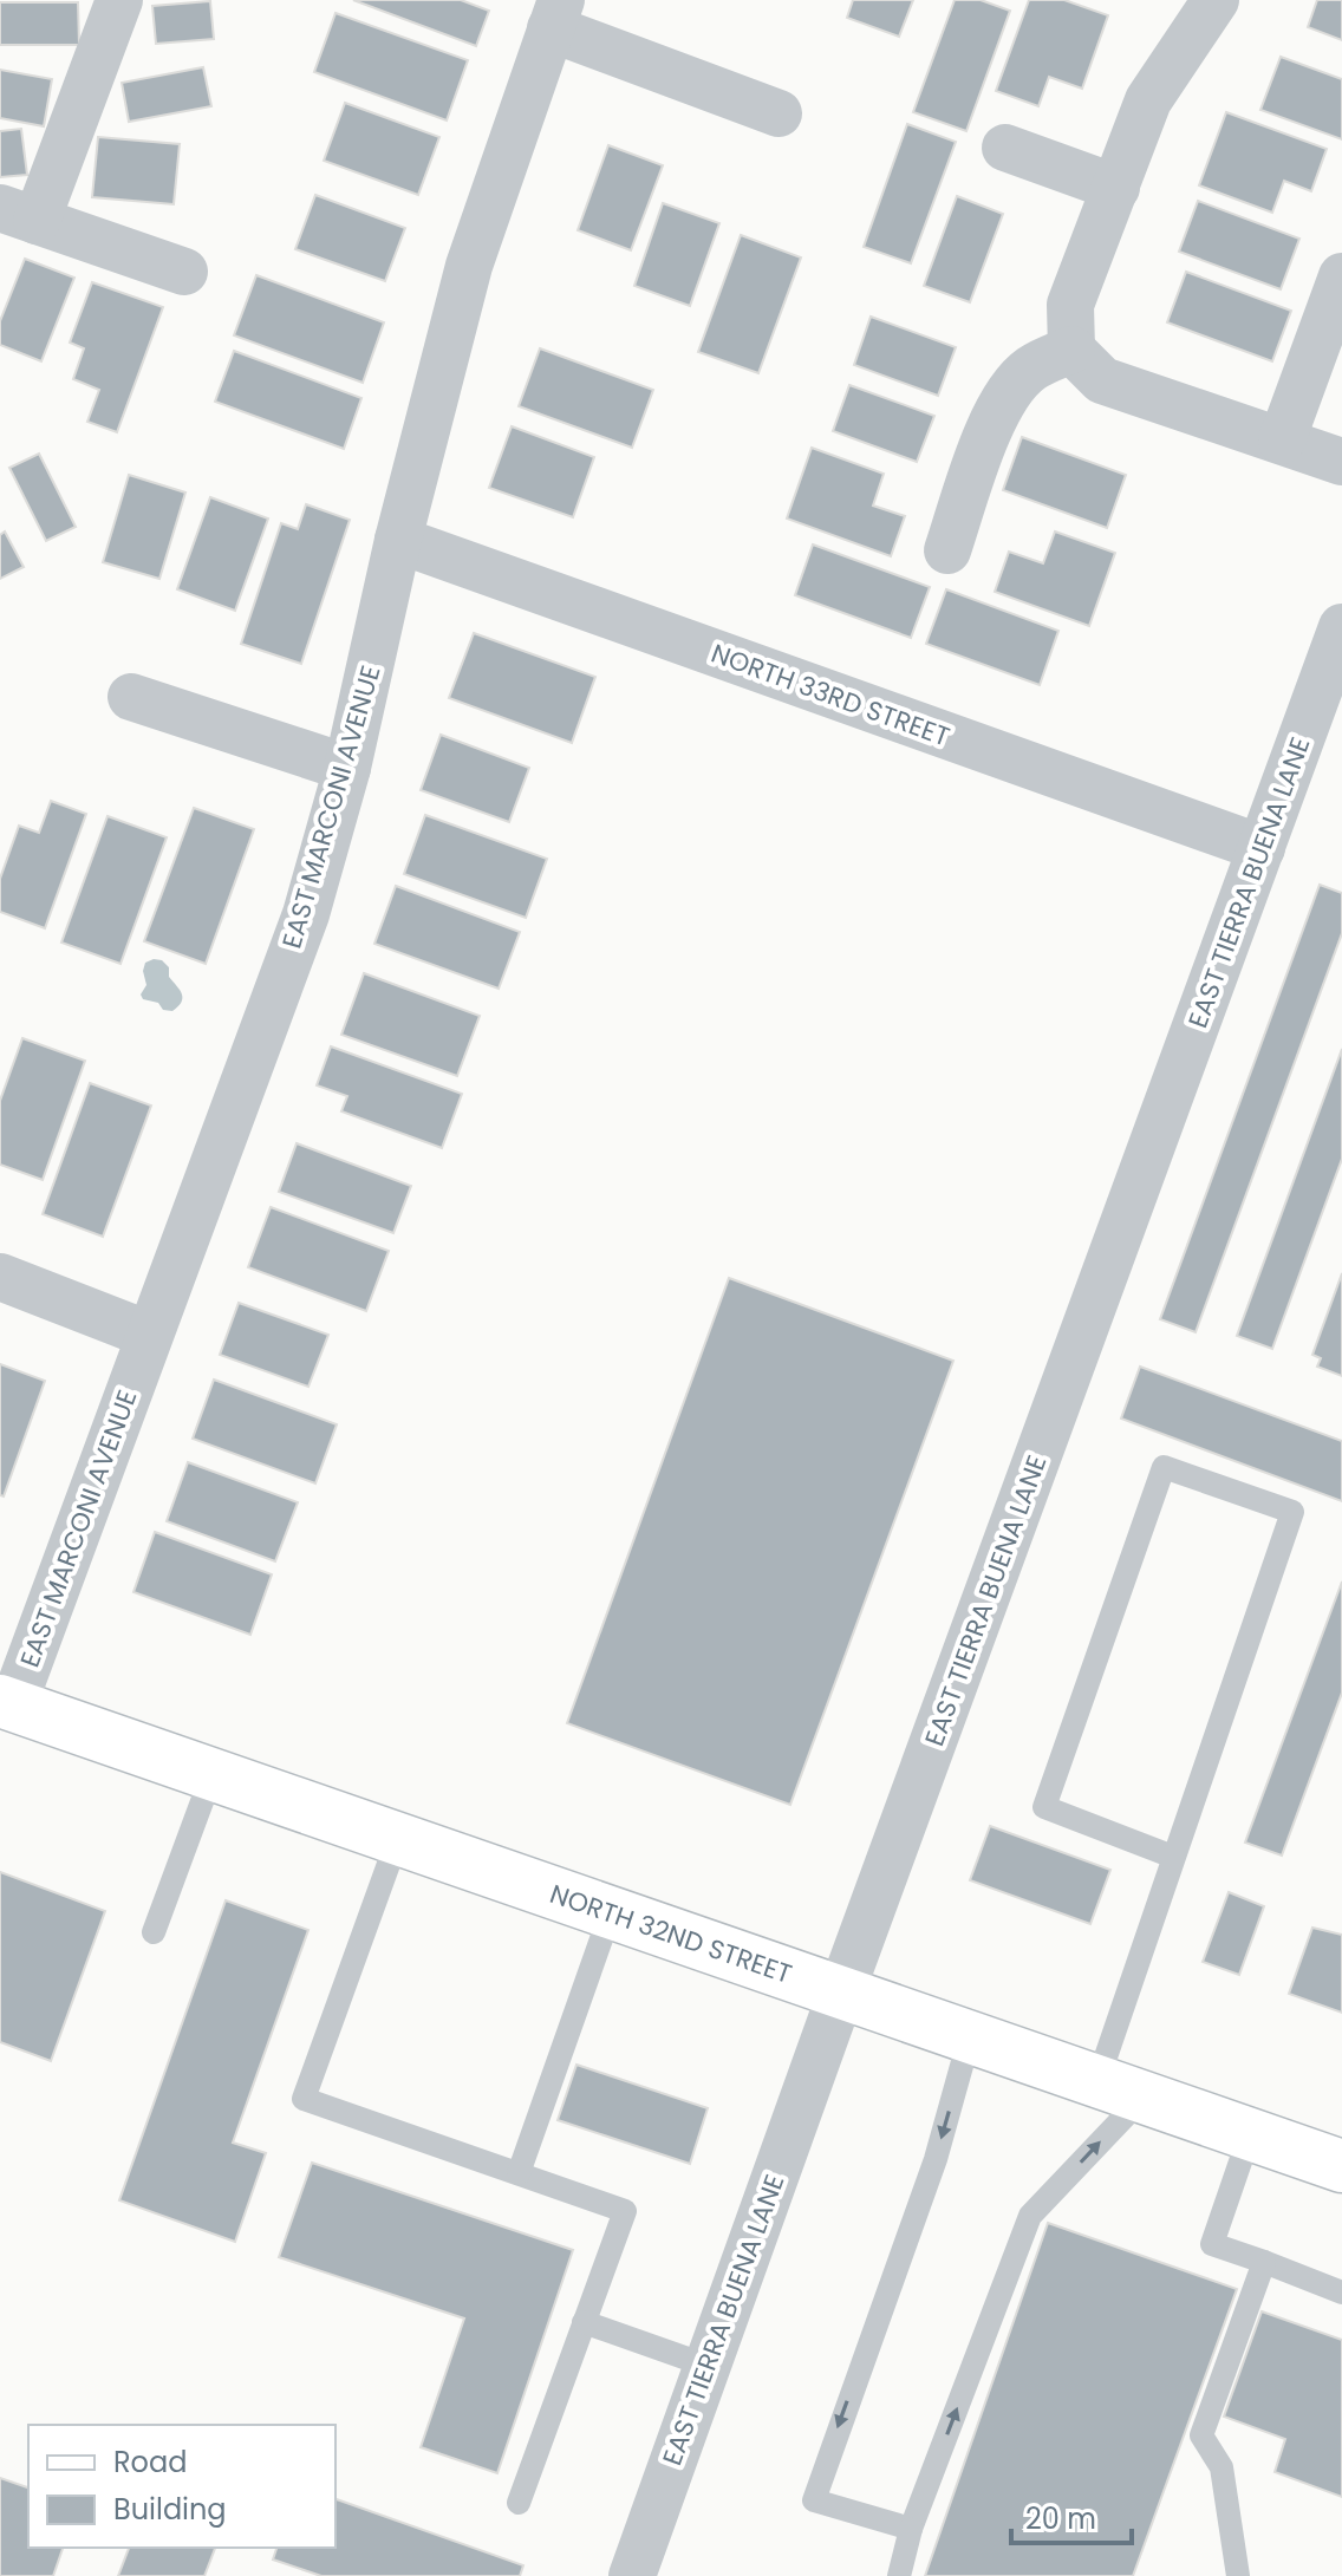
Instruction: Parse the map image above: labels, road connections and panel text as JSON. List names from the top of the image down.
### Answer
{
  "streets": {
    "main road": ["NORTH 32ND STREET"],
    "street": ["NORTH 33RD STREET", "EAST MARCONI AVENUE", "EAST TIERRA BUENA LANE"]
  },
  "crossings": [
    ["NORTH 33RD STREET", "EAST MARCONI AVENUE"],
    ["NORTH 33RD STREET", "EAST TIERRA BUENA LANE"],
    ["EAST MARCONI AVENUE", "NORTH 32ND STREET"],
    ["EAST TIERRA BUENA LANE", "NORTH 32ND STREET"]
  ],
  "legend": ["Road", "Building"],
  "scale_bar": "20 m"
}
